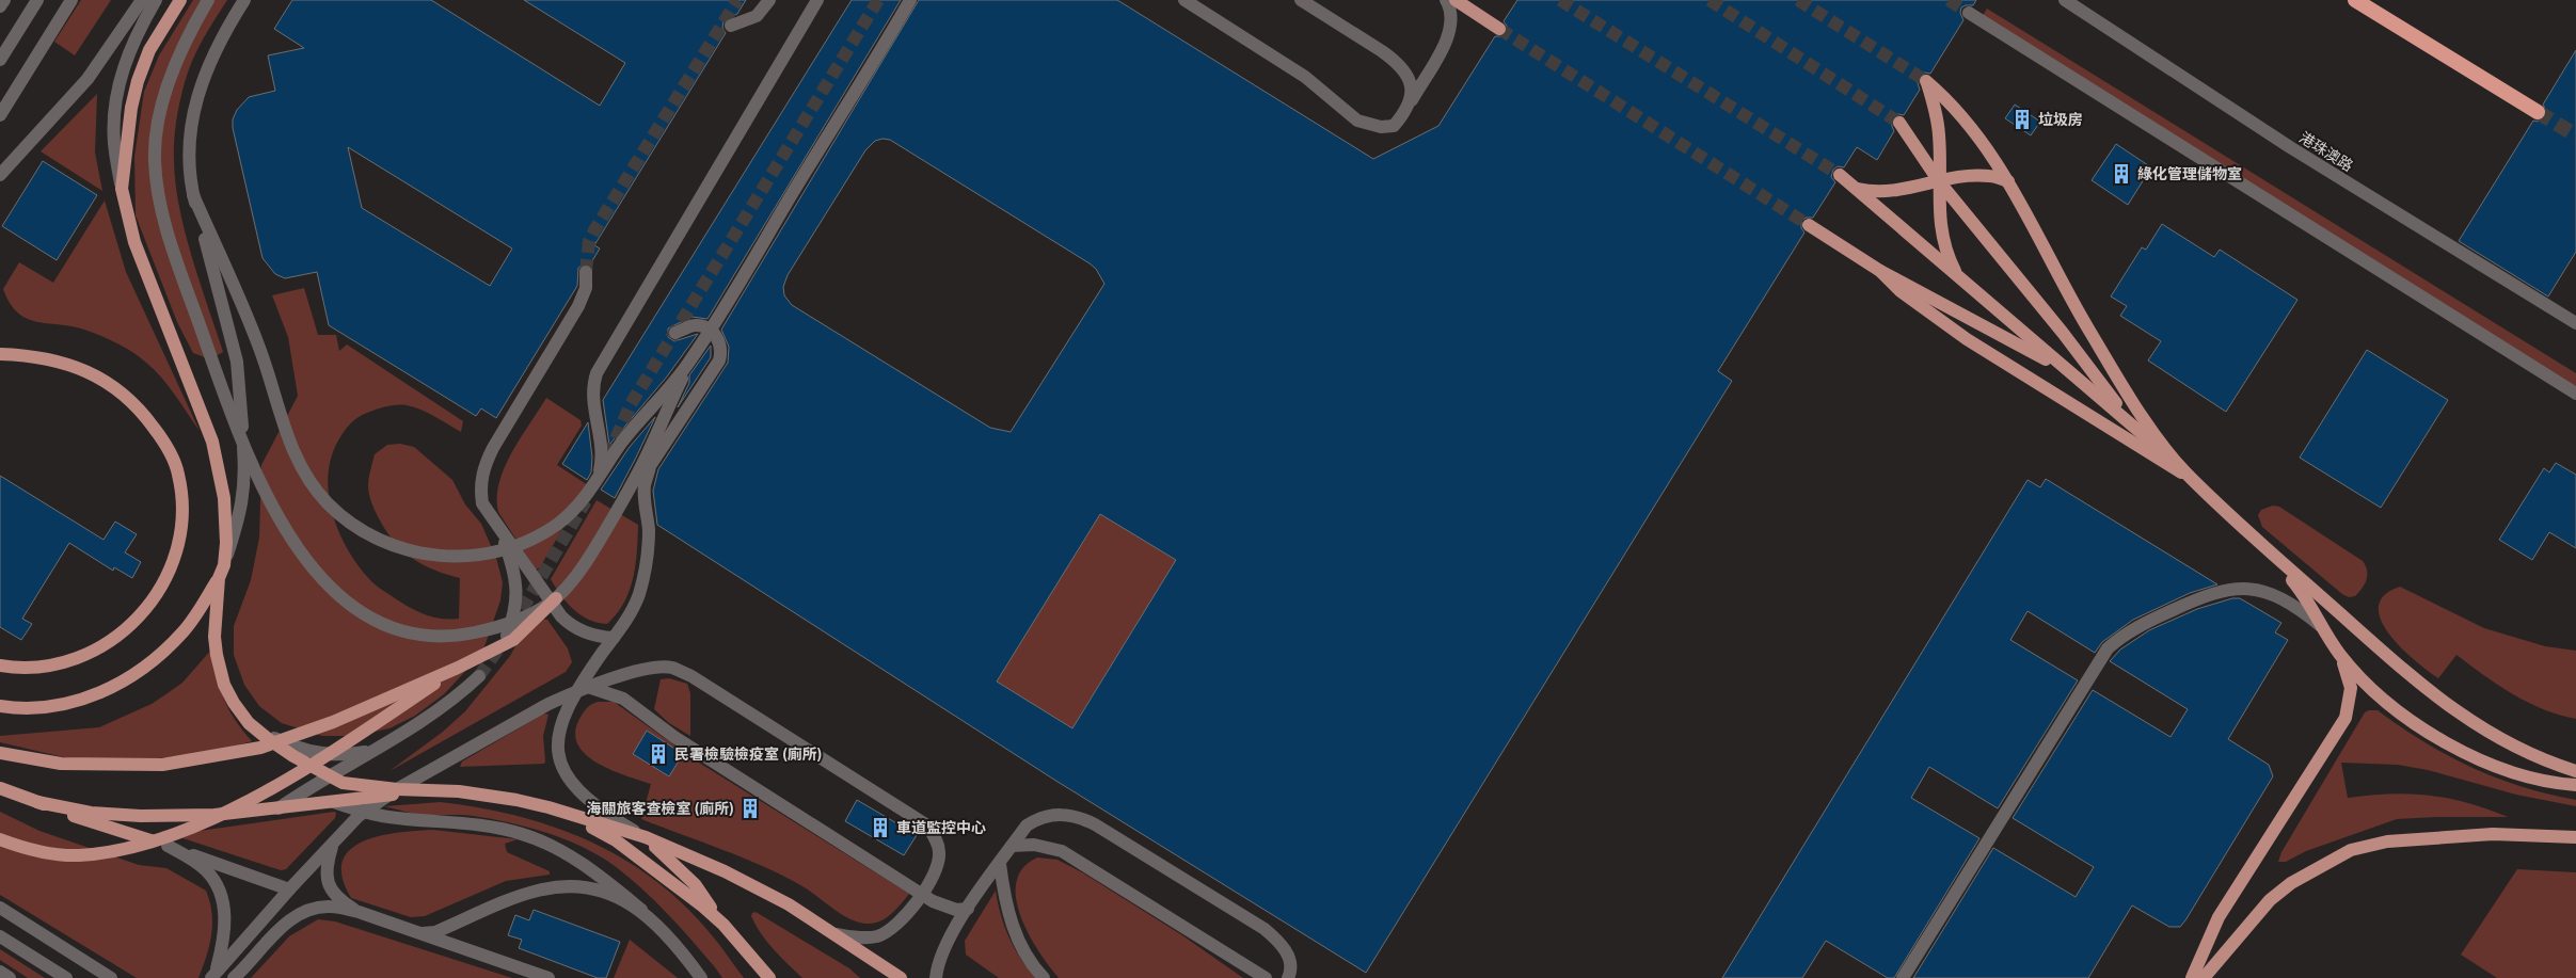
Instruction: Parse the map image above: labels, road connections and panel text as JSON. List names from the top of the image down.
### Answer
{
  "streets": {
    "street": ["港珠澳路"]
  },
  "places": {
    "building": [
      "垃圾房",
      "綠化管理儲物室",
      "民署檢驗檢疫室 (廁所)",
      "海關旅客查檢室 (廁所)",
      "車道監控中心"
    ]
  }
}
